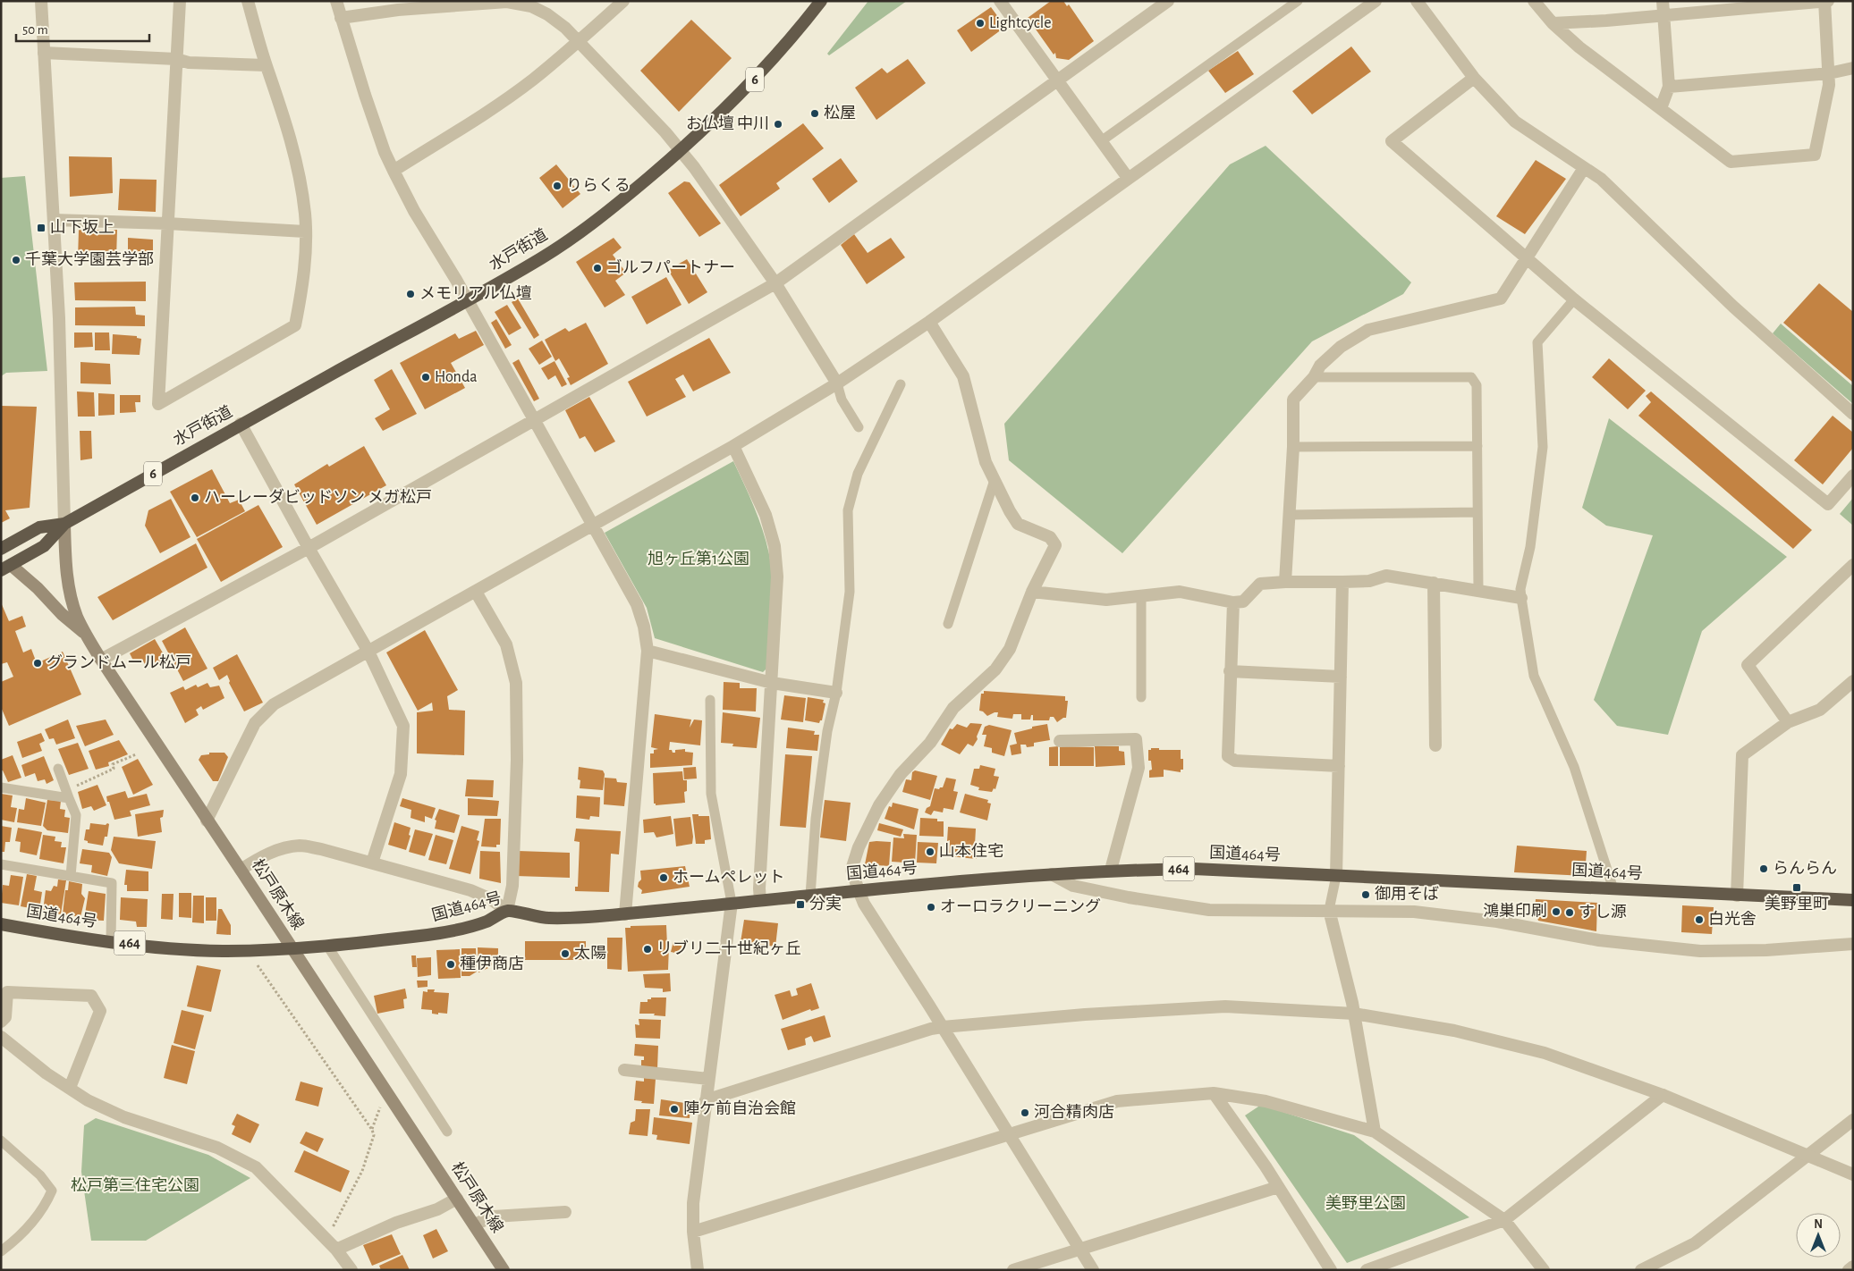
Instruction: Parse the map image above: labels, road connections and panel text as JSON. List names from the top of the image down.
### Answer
{
  "streets": {
    "highway": [
      "6",
      "水戸街道",
      "国道464号",
      "464"
    ],
    "main road": ["松戸原木線"]
  },
  "crossings": [
    ["水戸街道", "松戸原木線"]
  ],
  "parks": ["旭ヶ丘第1公園", "松戸第三住宅公園", "美野里公園"],
  "places": {
    "other": [
      "Lightcycle",
      "松屋",
      "お仏壇 中川",
      "りらくる",
      "千葉大学園芸学部",
      "ゴルフパートナー",
      "メモリアル仏壇",
      "Honda",
      "ハーレーダビッドソン メガ松戸",
      "グランドムール松戸",
      "山本住宅",
      "らんらん",
      "ホームペレット",
      "御用そば",
      "オーロラクリーニング",
      "鴻巣印刷",
      "すし源",
      "白光舎",
      "リブリ二十世紀ヶ丘",
      "太陽",
      "種伊商店",
      "陣ケ前自治会館",
      "河合精肉店"
    ],
    "transit": ["山下坂上", "美野里町", "分実"]
  },
  "scale_bar": "50 m",
  "north": "top"
}
